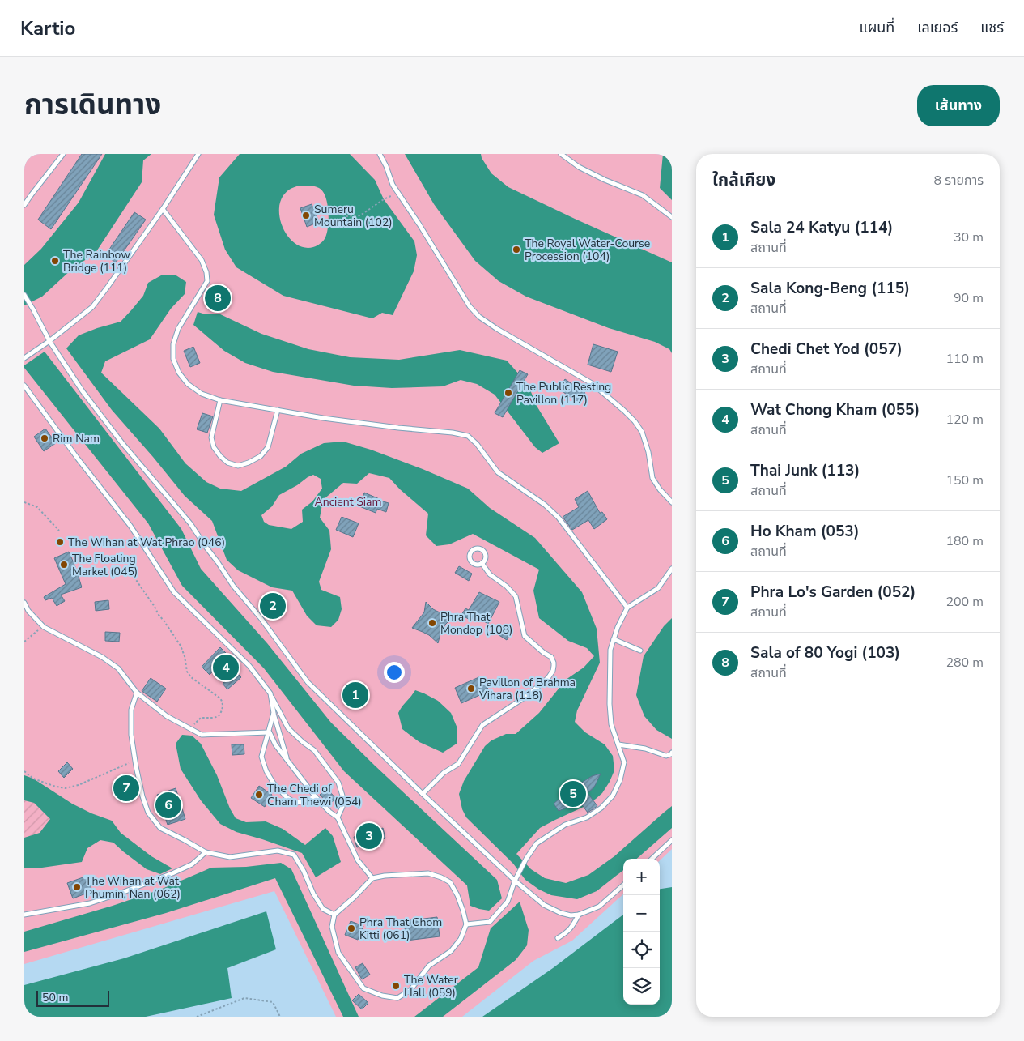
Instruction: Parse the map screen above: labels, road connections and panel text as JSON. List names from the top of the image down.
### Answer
{
  "parks": ["Ancient Siam"],
  "places": [
    "Sumeru Mountain (102)",
    "The Royal Water-Course Procession (104)",
    "The Rainbow Bridge (111)",
    "The Public Resting Pavillon (117)",
    "Rim Nam",
    "The Wihan at Wat Phrao (046)",
    "The Floating Market (045)",
    "Phra That Mondop (108)",
    "Pavillon of Brahma Vihara (118)",
    "The Chedi of Cham Thewi (054)",
    "The Wihan at Wat Phumin, Nan (062)",
    "Phra That Chom Kitti (061)",
    "The Water Hall (059)"
  ],
  "scale_bar": "50 m",
  "page": {
    "header": "Kartio",
    "nav": ["แผนที่", "เลเยอร์", "แชร์"],
    "title": "การเดินทาง",
    "buttons": "เส้นทาง",
    "heading": ["ใกล้เคียง", "8 รายการ"],
    "list": [
      {
        "mark": "1",
        "name": "Sala 24 Katyu (114)",
        "note": "สถานที่",
        "value": "30 m"
      },
      {
        "mark": "2",
        "name": "Sala Kong-Beng (115)",
        "note": "สถานที่",
        "value": "90 m"
      },
      {
        "mark": "3",
        "name": "Chedi Chet Yod (057)",
        "note": "สถานที่",
        "value": "110 m"
      },
      {
        "mark": "4",
        "name": "Wat Chong Kham (055)",
        "note": "สถานที่",
        "value": "120 m"
      },
      {
        "mark": "5",
        "name": "Thai Junk (113)",
        "note": "สถานที่",
        "value": "150 m"
      },
      {
        "mark": "6",
        "name": "Ho Kham (053)",
        "note": "สถานที่",
        "value": "180 m"
      },
      {
        "mark": "7",
        "name": "Phra Lo's Garden (052)",
        "note": "สถานที่",
        "value": "200 m"
      },
      {
        "mark": "8",
        "name": "Sala of 80 Yogi (103)",
        "note": "สถานที่",
        "value": "280 m"
      }
    ],
    "pins": [
      "8",
      "2",
      "4",
      "1",
      "7",
      "5",
      "6",
      "3"
    ],
    "map_buttons": ["+", "−"],
    "scale": "50 m"
  }
}
